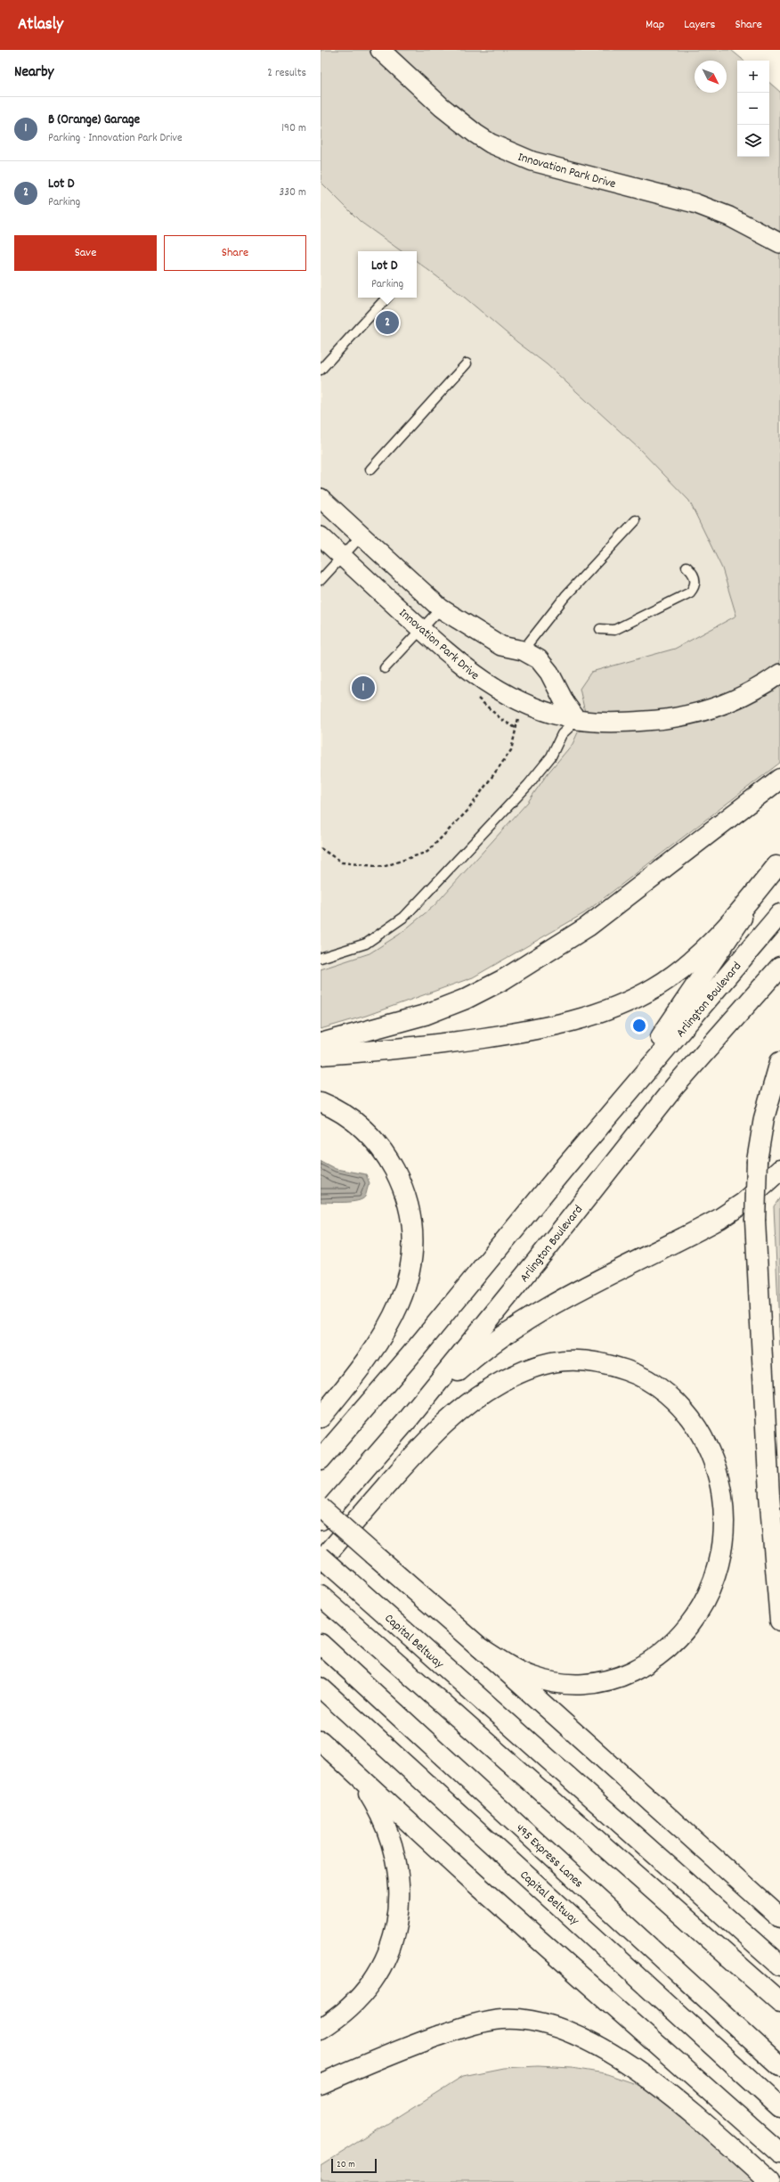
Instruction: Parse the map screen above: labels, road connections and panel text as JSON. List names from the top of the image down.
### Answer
{
  "streets": {
    "main road": ["Arlington Boulevard", "Capital Beltway", "495 Express Lanes"],
    "street": ["Innovation Park Drive"]
  },
  "scale_bar": "20 m",
  "north": "bottom right",
  "page": {
    "header": "Atlasly",
    "nav": ["Map", "Layers", "Share"],
    "heading": ["Nearby", "2 results"],
    "map_buttons": ["+", "−"],
    "list": [
      {
        "mark": "1",
        "name": "B (Orange) Garage",
        "note": "Parking · Innovation Park Drive",
        "value": "190 m"
      },
      {
        "mark": "2",
        "name": "Lot D",
        "note": "Parking",
        "value": "330 m"
      }
    ],
    "buttons": ["Save", "Share"],
    "popup": ["Lot D", "Parking"],
    "pins": ["2", "1"],
    "scale": "20 m"
  }
}
